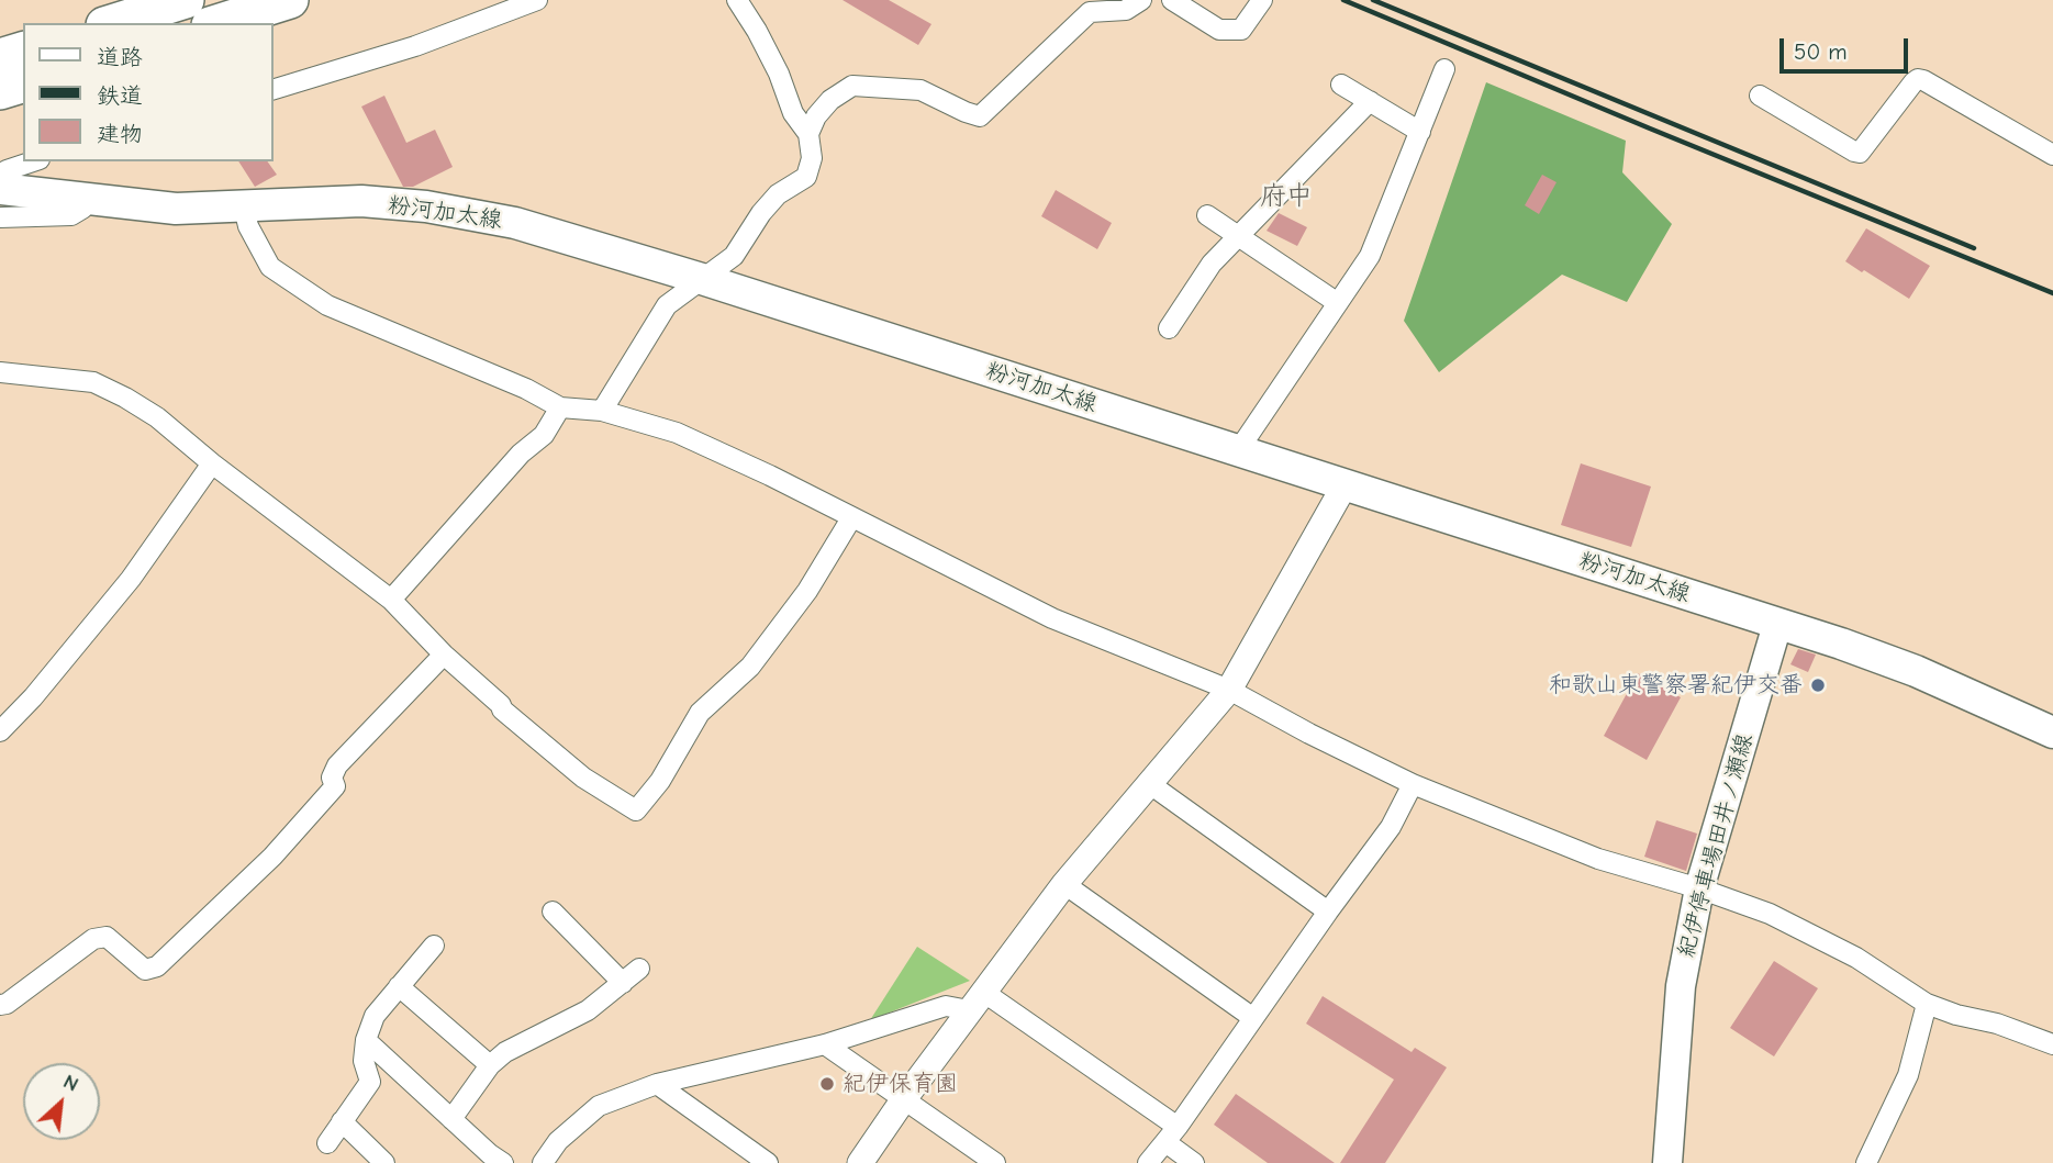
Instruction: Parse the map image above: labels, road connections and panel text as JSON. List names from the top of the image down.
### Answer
{
  "streets": {
    "main road": ["粉河加太線", "紀伊停車場田井ノ瀬線"]
  },
  "crossings": [
    ["粉河加太線", "紀伊停車場田井ノ瀬線"]
  ],
  "districts": ["府中"],
  "places": ["和歌山東警察署紀伊交番", "紀伊保育園"],
  "legend": ["道路", "鉄道", "建物"],
  "scale_bar": "50 m",
  "north": "top right"
}
